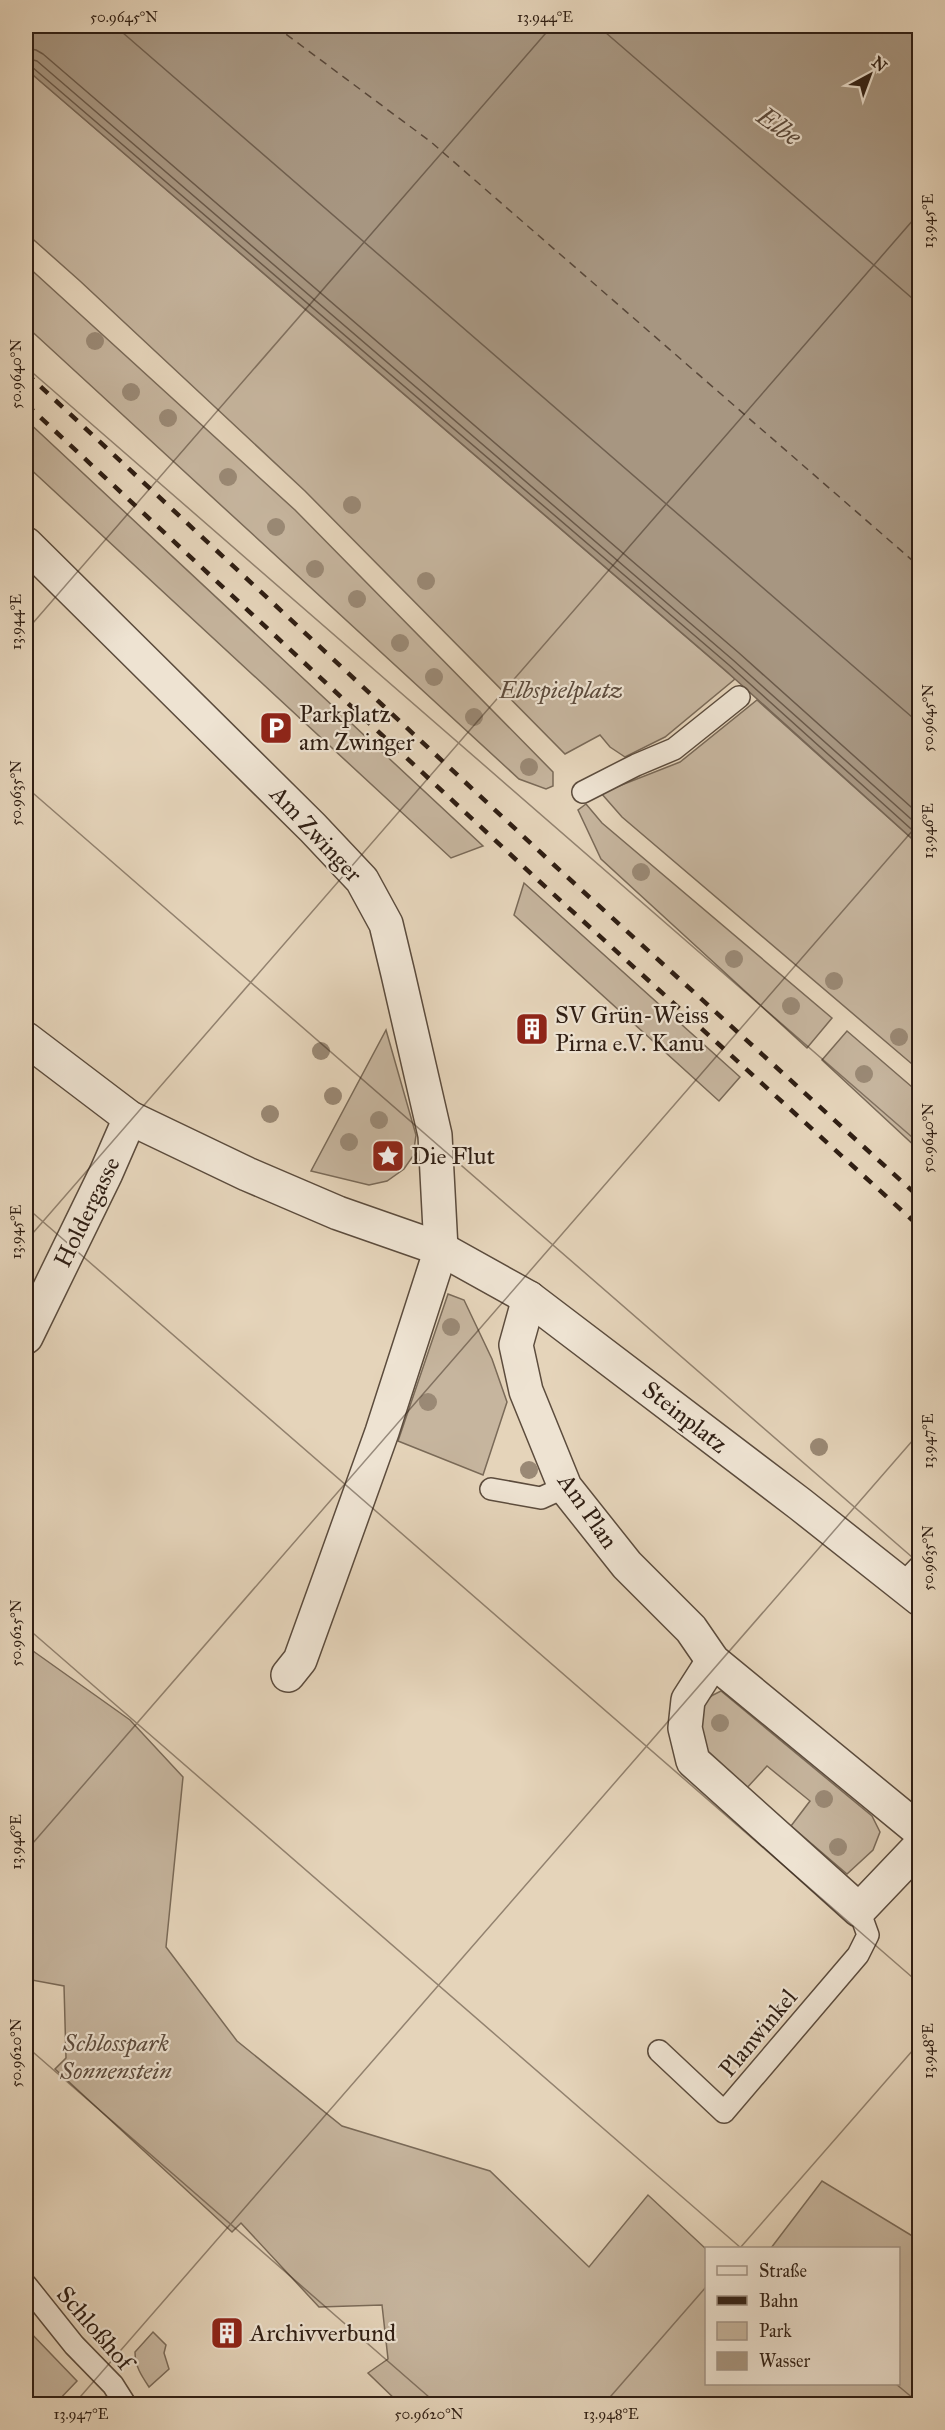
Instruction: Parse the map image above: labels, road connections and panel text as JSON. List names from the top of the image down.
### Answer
{
  "streets": {
    "street": [
      "Am Zwinger",
      "Holdergasse",
      "Steinplatz",
      "Am Plan"
    ],
    "lane": ["Planwinkel", "Schloßhof"]
  },
  "crossings": [
    ["Am Zwinger", "Steinplatz"],
    ["Holdergasse", "Steinplatz"],
    ["Steinplatz", "Am Plan"]
  ],
  "water": ["Elbe"],
  "parks": ["Elbspielplatz", "Schlosspark Sonnenstein"],
  "places": {
    "parking": ["Parkplatz am Zwinger"],
    "building": ["SV Grün-Weiss Pirna e.V. Kanu", "Archivverbund"],
    "place": ["Die Flut"]
  },
  "legend": [
    "Straße",
    "Bahn",
    "Park",
    "Wasser"
  ],
  "north": "top right",
  "coordinates": [
    "50.9645°N",
    "13.944°E",
    "13.945°E",
    "50.9640°N",
    "50.9635°N",
    "13.946°E",
    "13.947°E",
    "50.9625°N",
    "13.948°E",
    "50.9620°N"
  ]
}
